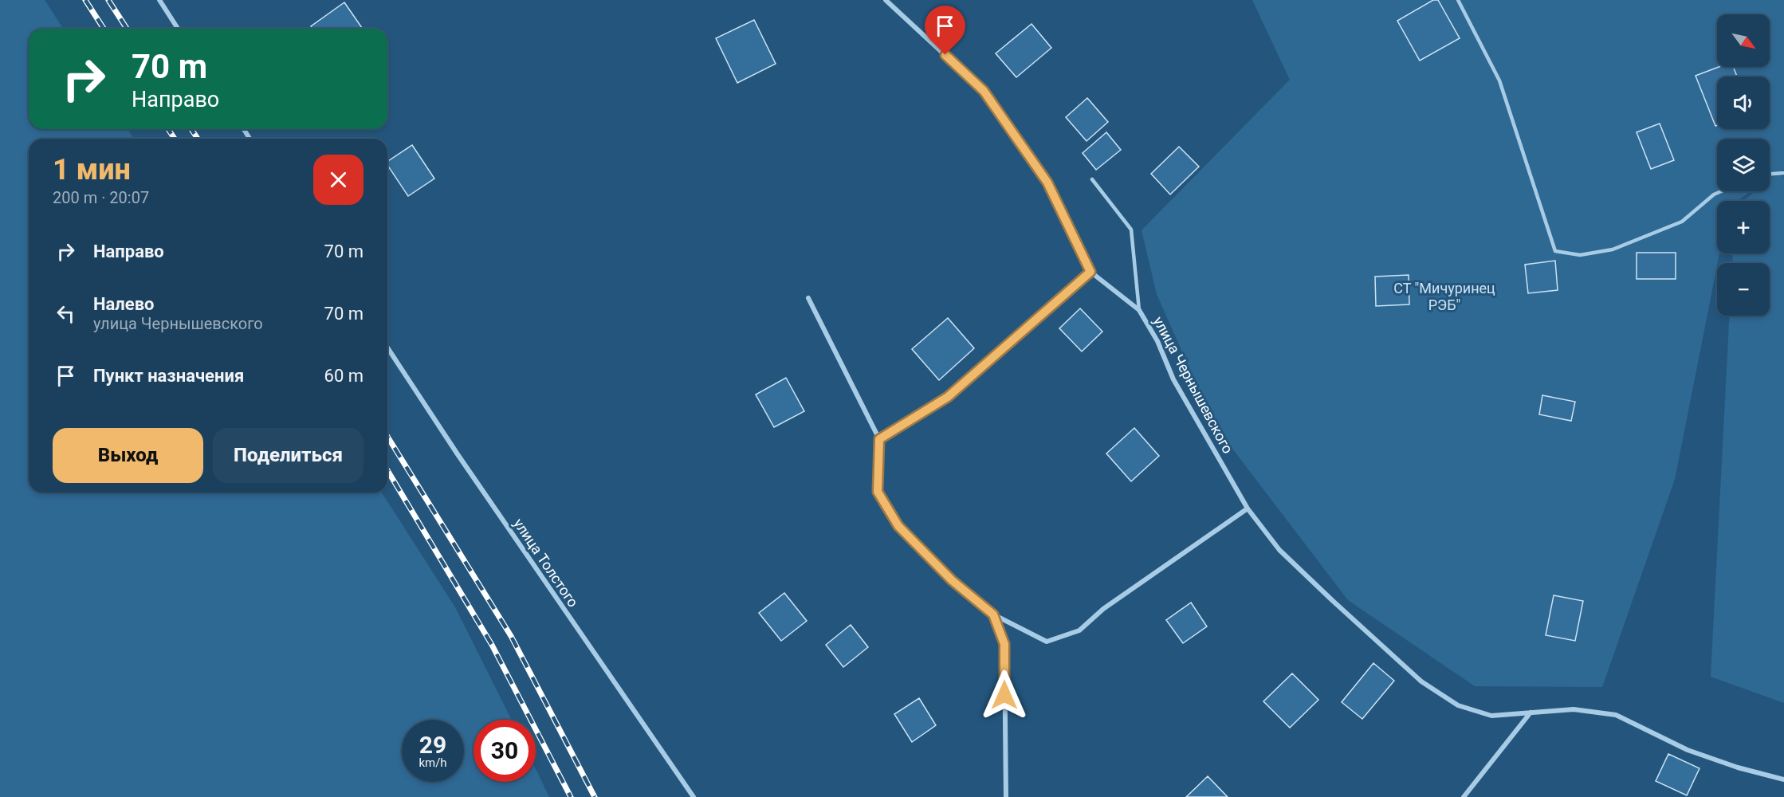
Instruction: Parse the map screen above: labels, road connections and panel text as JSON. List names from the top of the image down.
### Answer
{
  "streets": {
    "street": ["улица Чернышевского", "улица Толстого"]
  },
  "parks": ["СТ \"Мичуринец РЭБ\""],
  "north": "bottom right",
  "page": {
    "map_buttons": ["+", "−"],
    "turn": ["70 m", "Направо"],
    "heading": ["1 мин", "200 m · 20:07"],
    "list": [
      {
        "name": "Направо",
        "value": "70 m"
      },
      {
        "name": "Налево",
        "note": "улица Чернышевского",
        "value": "70 m"
      },
      {
        "name": "Пункт назначения",
        "value": "60 m"
      }
    ],
    "buttons": ["Выход", "Поделиться"],
    "speed": "29 km/h",
    "limit": "30"
  }
}
